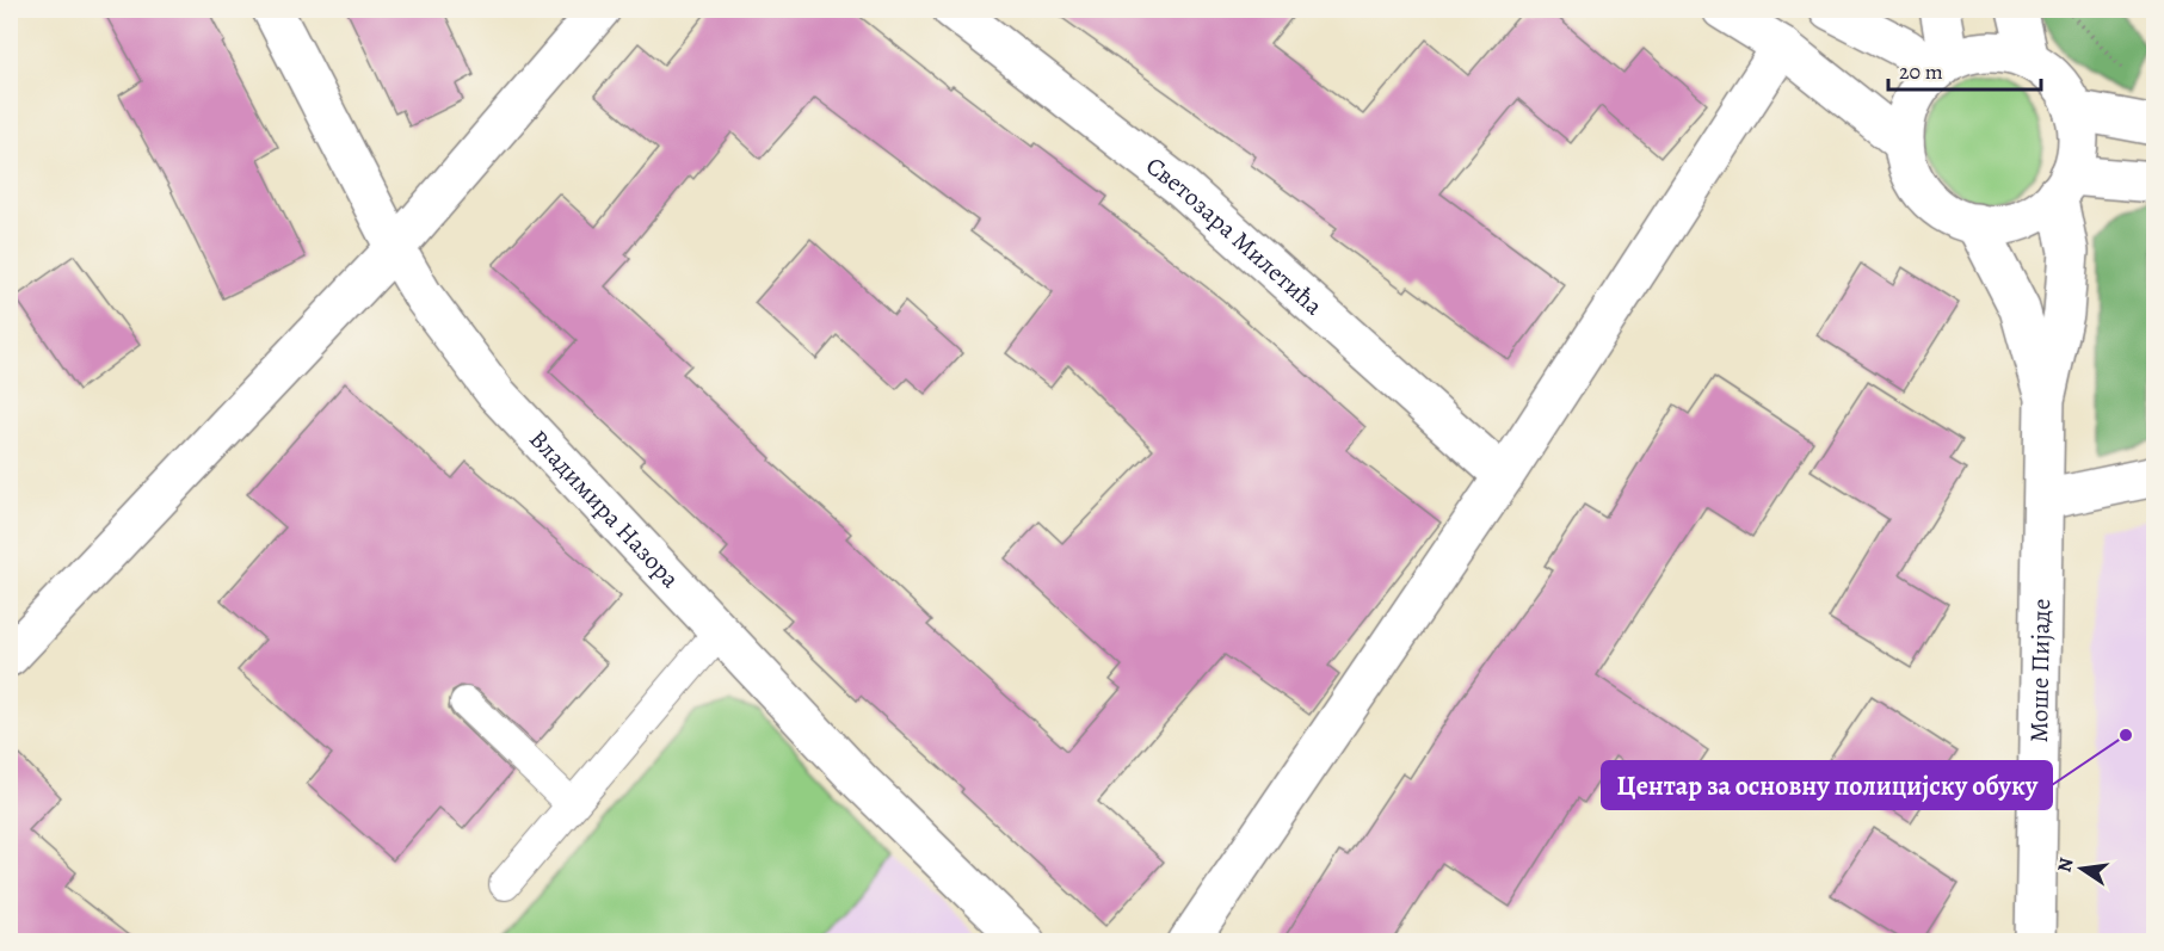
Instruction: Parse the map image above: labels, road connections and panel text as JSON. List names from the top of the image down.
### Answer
{
  "streets": {
    "street": ["Светозара Милетића", "Владимира Назора", "Моше Пијаде"]
  },
  "places": ["Центар за основну полицијску обуку"],
  "scale_bar": "20 m",
  "north": "left"
}
